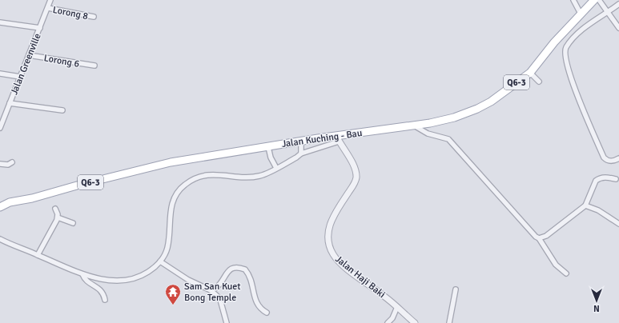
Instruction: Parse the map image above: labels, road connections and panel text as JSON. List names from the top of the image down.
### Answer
{
  "streets": {
    "main road": ["Q6-3", "Jalan Kuching - Bau"],
    "street": [
      "Lorong 8",
      "Lorong 6",
      "Jalan Greenville",
      "Jalan Haji Baki"
    ]
  },
  "crossings": [
    ["Lorong 8", "Jalan Greenville"],
    ["Lorong 6", "Jalan Greenville"],
    ["Jalan Kuching - Bau", "Jalan Haji Baki"]
  ],
  "places": {
    "temple": ["Sam San Kuet Bong Temple"]
  },
  "north": "bottom"
}
